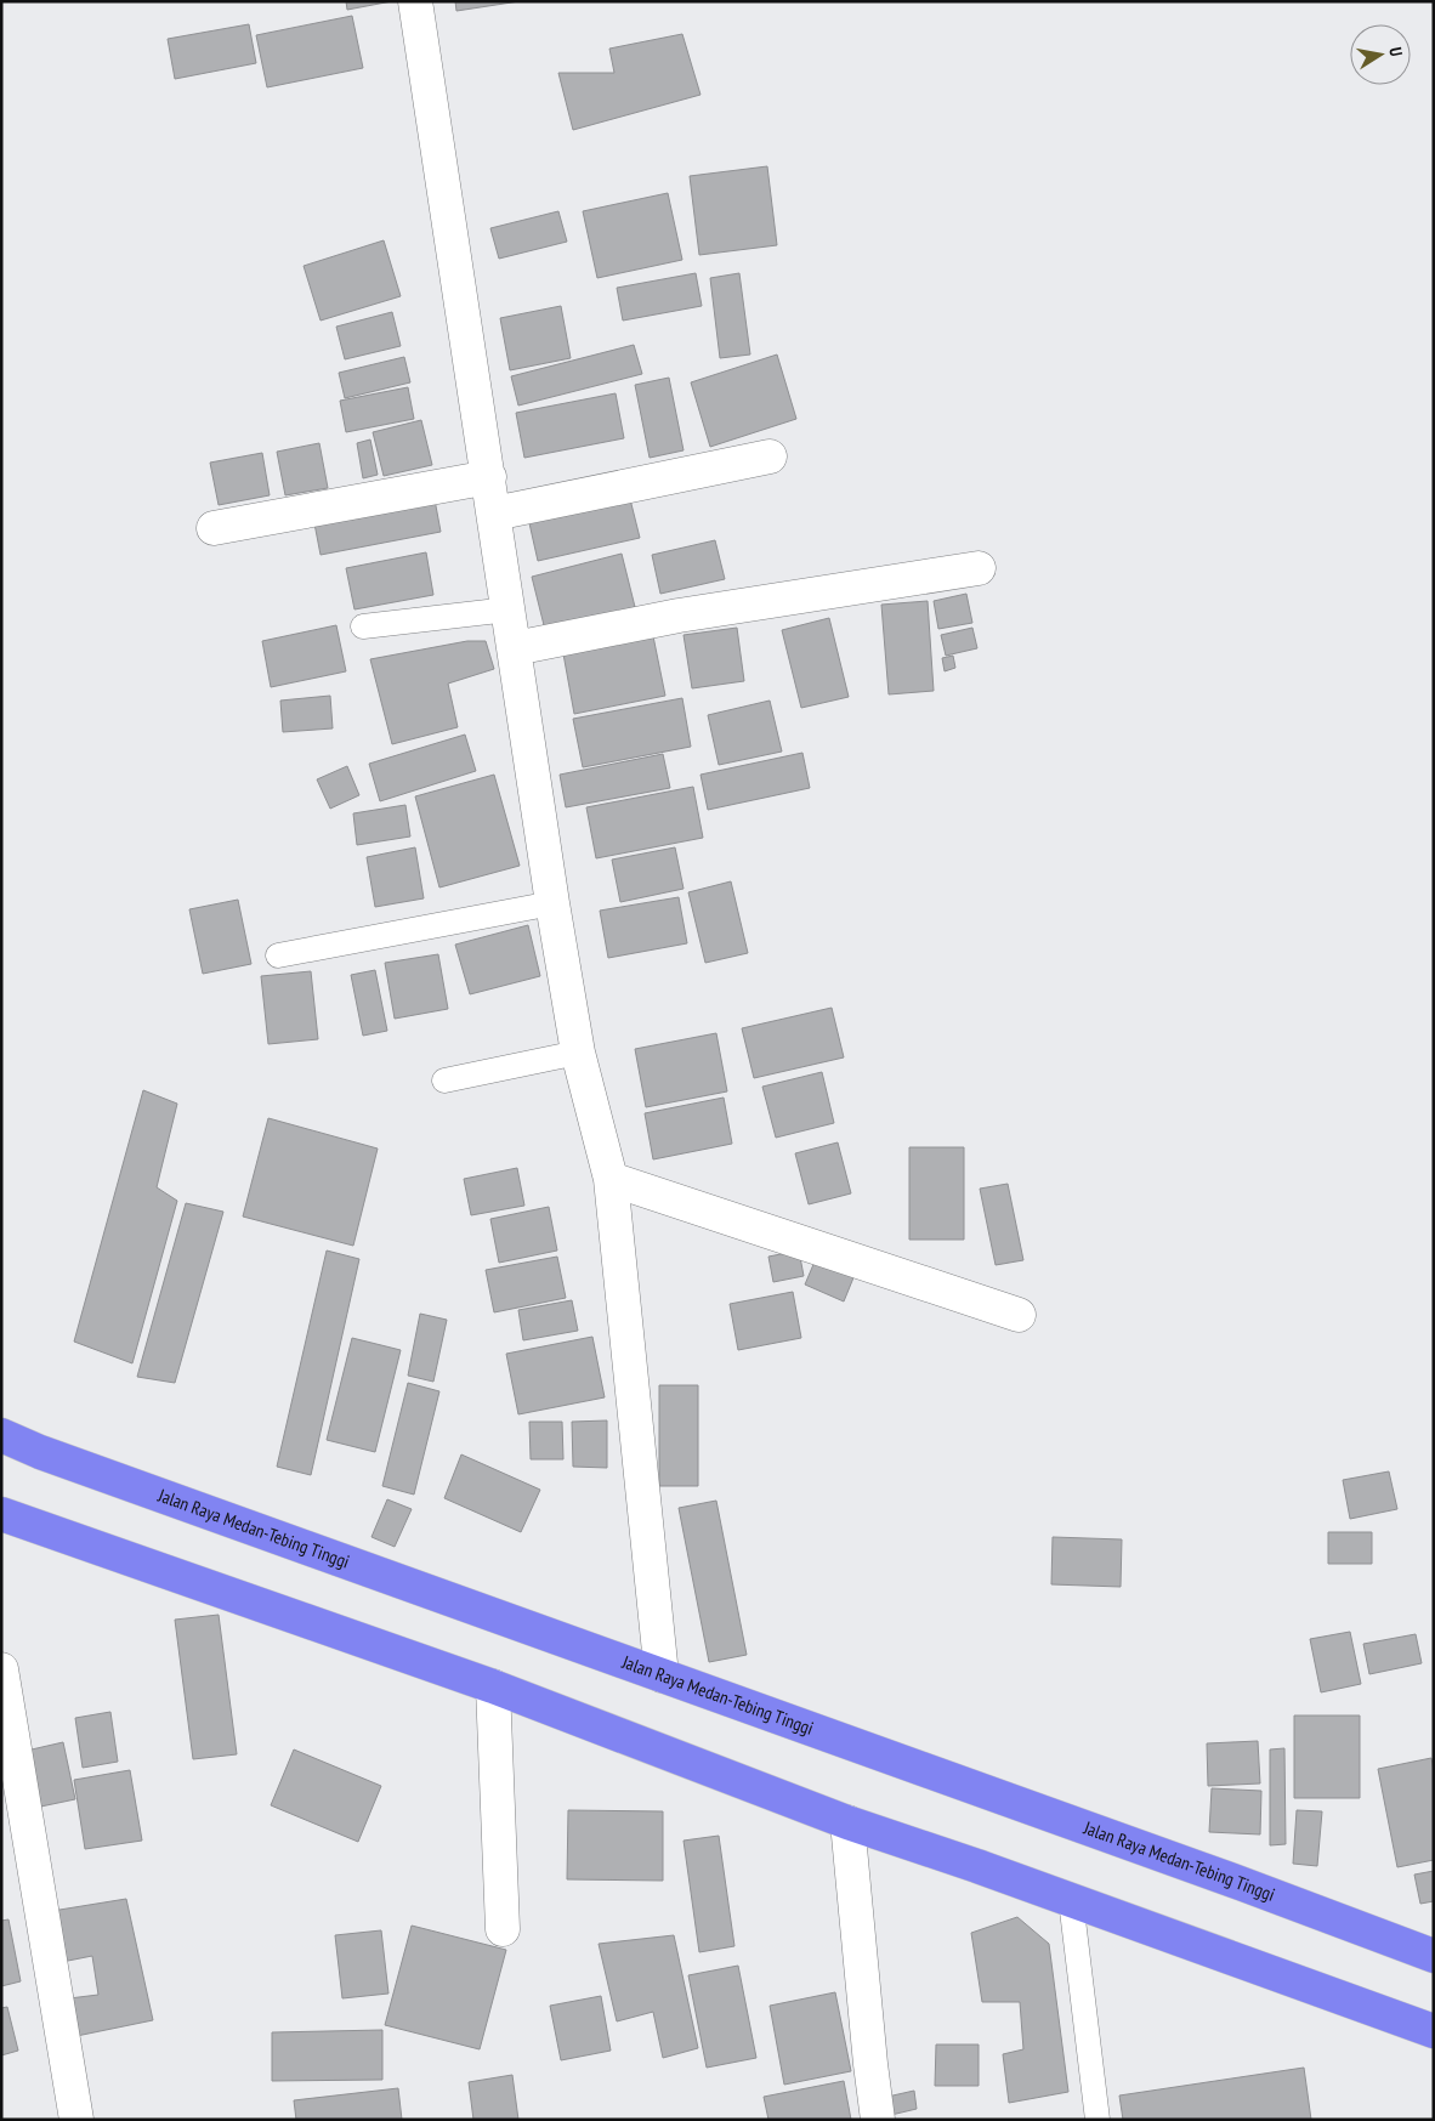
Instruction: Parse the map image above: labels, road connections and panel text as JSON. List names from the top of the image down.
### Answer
{
  "streets": {
    "highway": ["Jalan Raya Medan-Tebing Tinggi"]
  },
  "north": "right"
}
